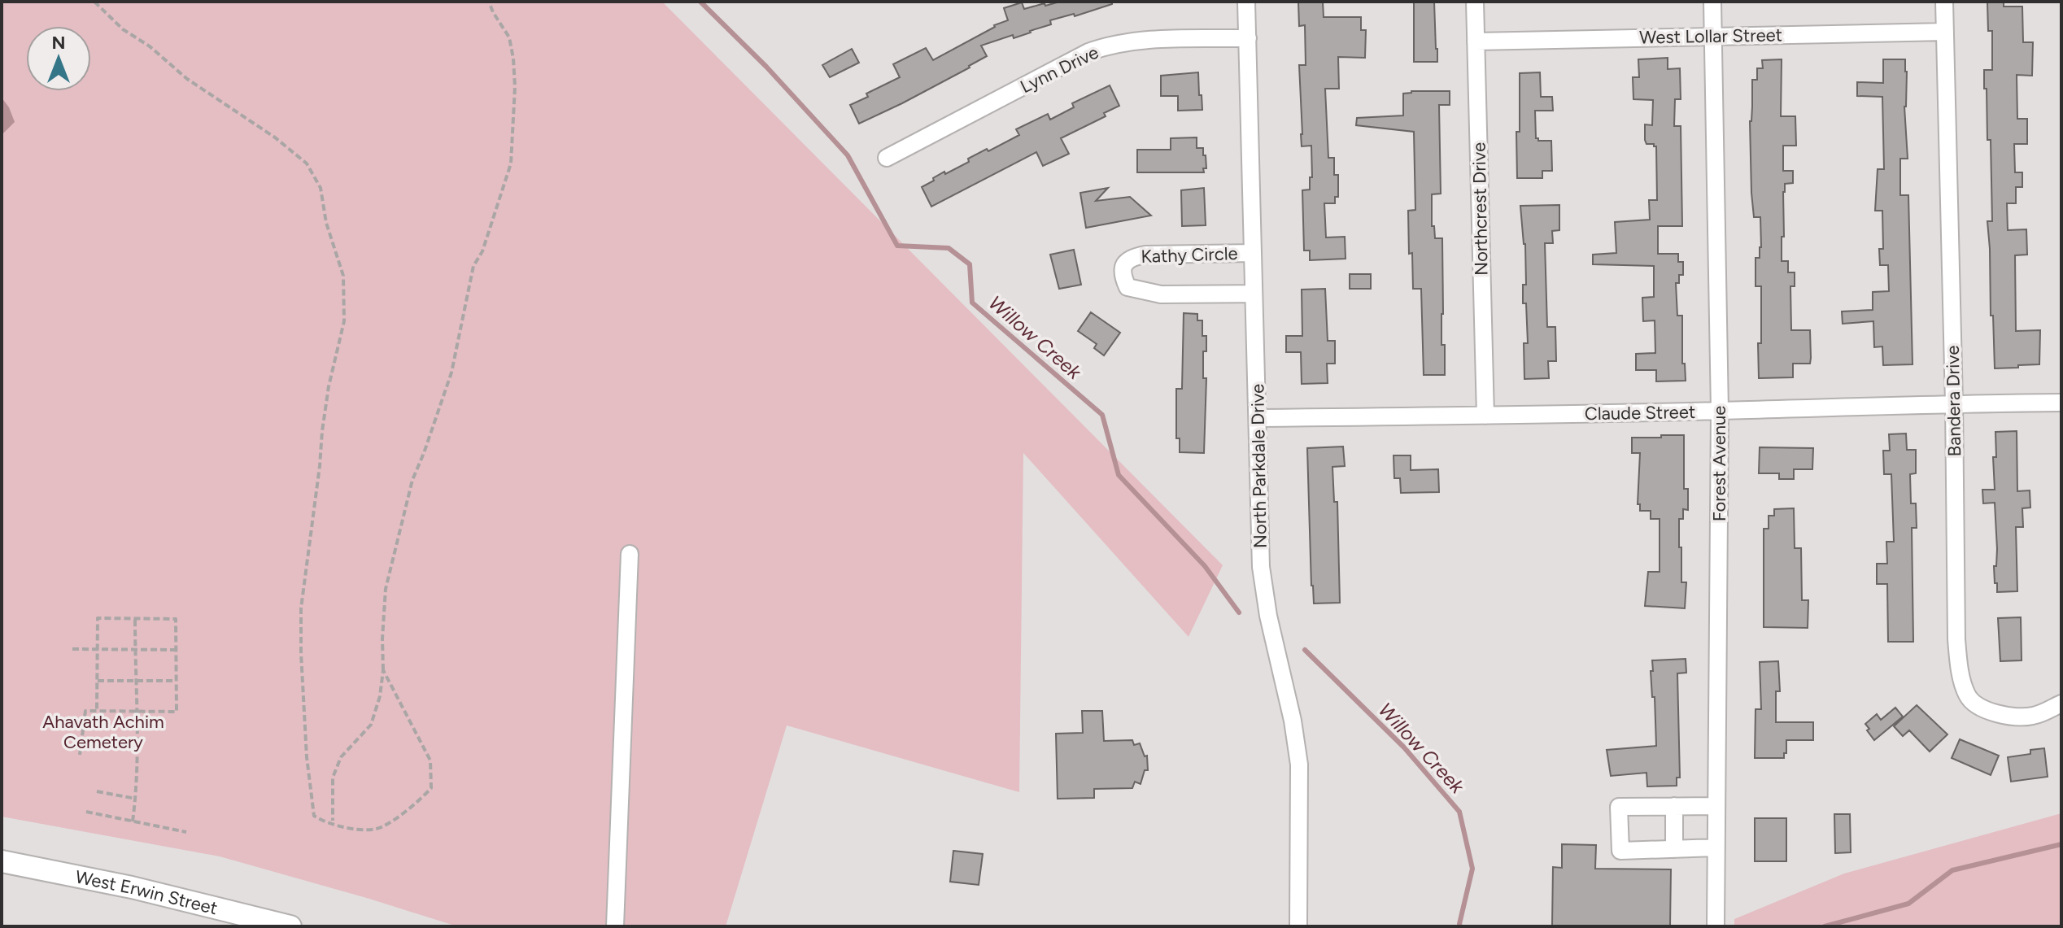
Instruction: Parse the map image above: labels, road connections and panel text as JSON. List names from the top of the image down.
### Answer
{
  "streets": {
    "main road": ["West Erwin Street"],
    "street": [
      "West Lollar Street",
      "Lynn Drive",
      "Northcrest Drive",
      "Kathy Circle",
      "Bandera Drive",
      "Claude Street",
      "Forest Avenue",
      "North Parkdale Drive"
    ]
  },
  "crossings": [
    ["West Lollar Street", "Northcrest Drive"],
    ["West Lollar Street", "Bandera Drive"],
    ["West Lollar Street", "Forest Avenue"],
    ["Lynn Drive", "North Parkdale Drive"],
    ["Northcrest Drive", "Claude Street"],
    ["Kathy Circle", "North Parkdale Drive"],
    ["Bandera Drive", "Claude Street"],
    ["Claude Street", "Forest Avenue"],
    ["Claude Street", "North Parkdale Drive"]
  ],
  "water": ["Willow Creek"],
  "parks": ["Ahavath Achim Cemetery"],
  "north": "top"
}
